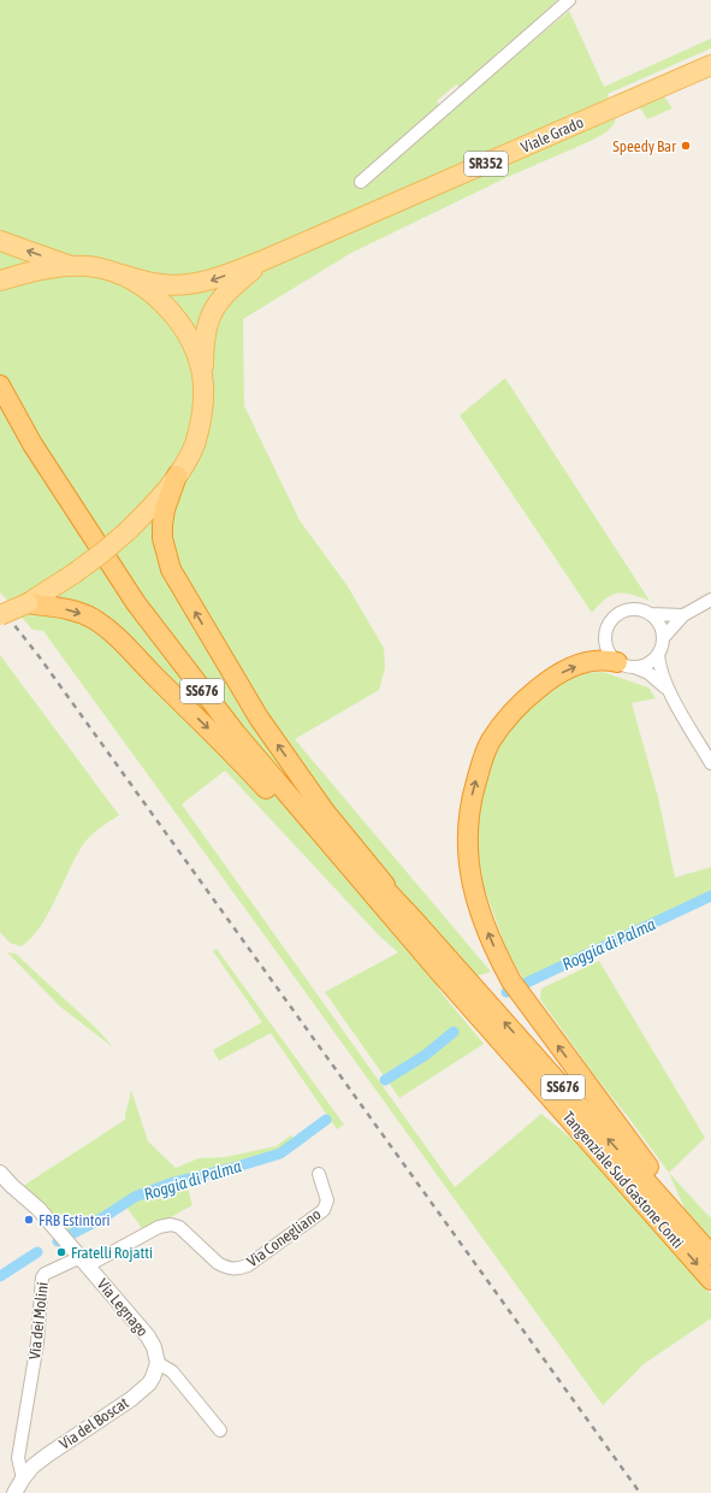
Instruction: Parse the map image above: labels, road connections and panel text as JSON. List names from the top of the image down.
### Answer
{
  "streets": {
    "highway": ["SS676", "Tangenziale Sud Gastone Conti"],
    "main road": ["Viale Grado", "SR352"],
    "street": [
      "Via Conegliano",
      "Via Legnago",
      "Via dei Molini",
      "Via del Boscat"
    ]
  },
  "crossings": [
    ["SS676", "Tangenziale Sud Gastone Conti"],
    ["Via Conegliano", "Via Legnago"],
    ["Via Conegliano", "Via dei Molini"],
    ["Via Legnago", "Via dei Molini"],
    ["Via Legnago", "Via del Boscat"],
    ["Via dei Molini", "Via del Boscat"]
  ],
  "water": ["Roggia di Palma"],
  "places": ["Speedy Bar", "FRB Estintori", "Fratelli Rojatti"]
}
